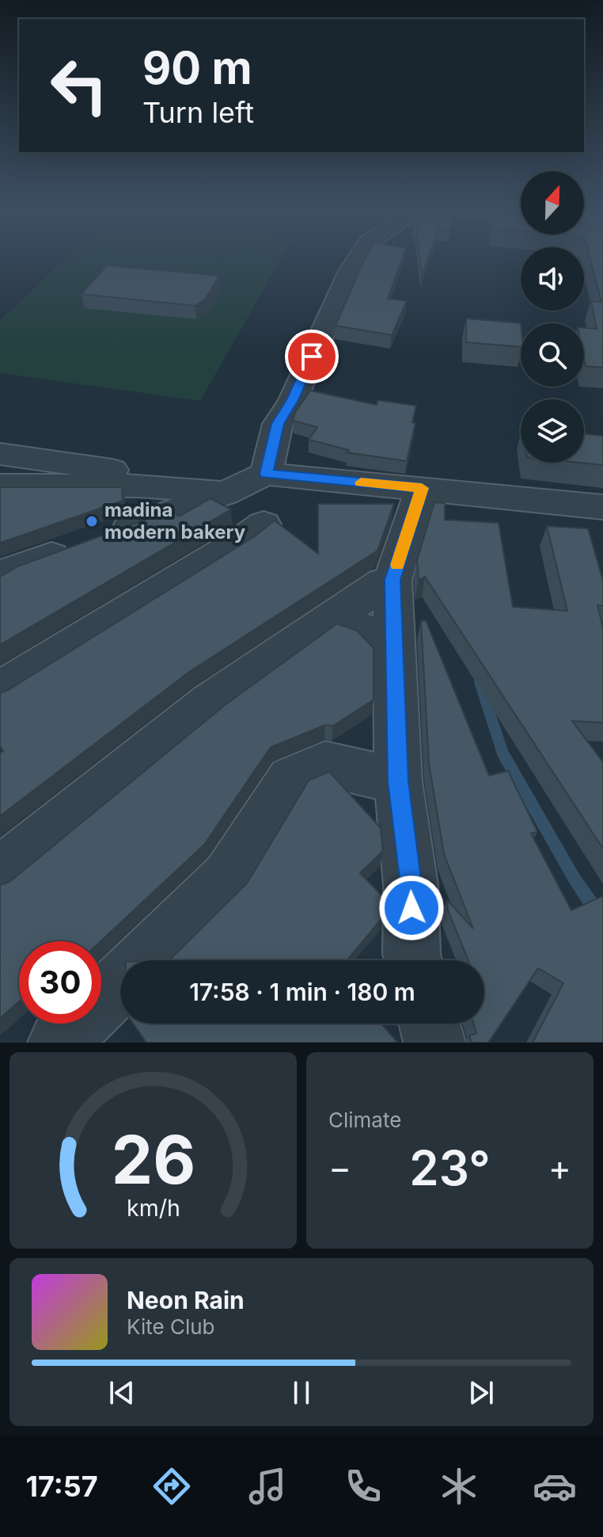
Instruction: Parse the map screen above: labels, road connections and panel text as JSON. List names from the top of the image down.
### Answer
{
  "places": ["madina modern bakery"],
  "north": "top",
  "page": {
    "turn": ["90 m", "Turn left"],
    "limit": "30",
    "trip": "17:58 · 1 min · 180 m",
    "tile": "Climate",
    "heat": ["−", "23°", "+"],
    "song": ["Neon Rain", "Kite Club"],
    "tabs": "17:57",
    "gauge": ["26", "km/h"]
  }
}
